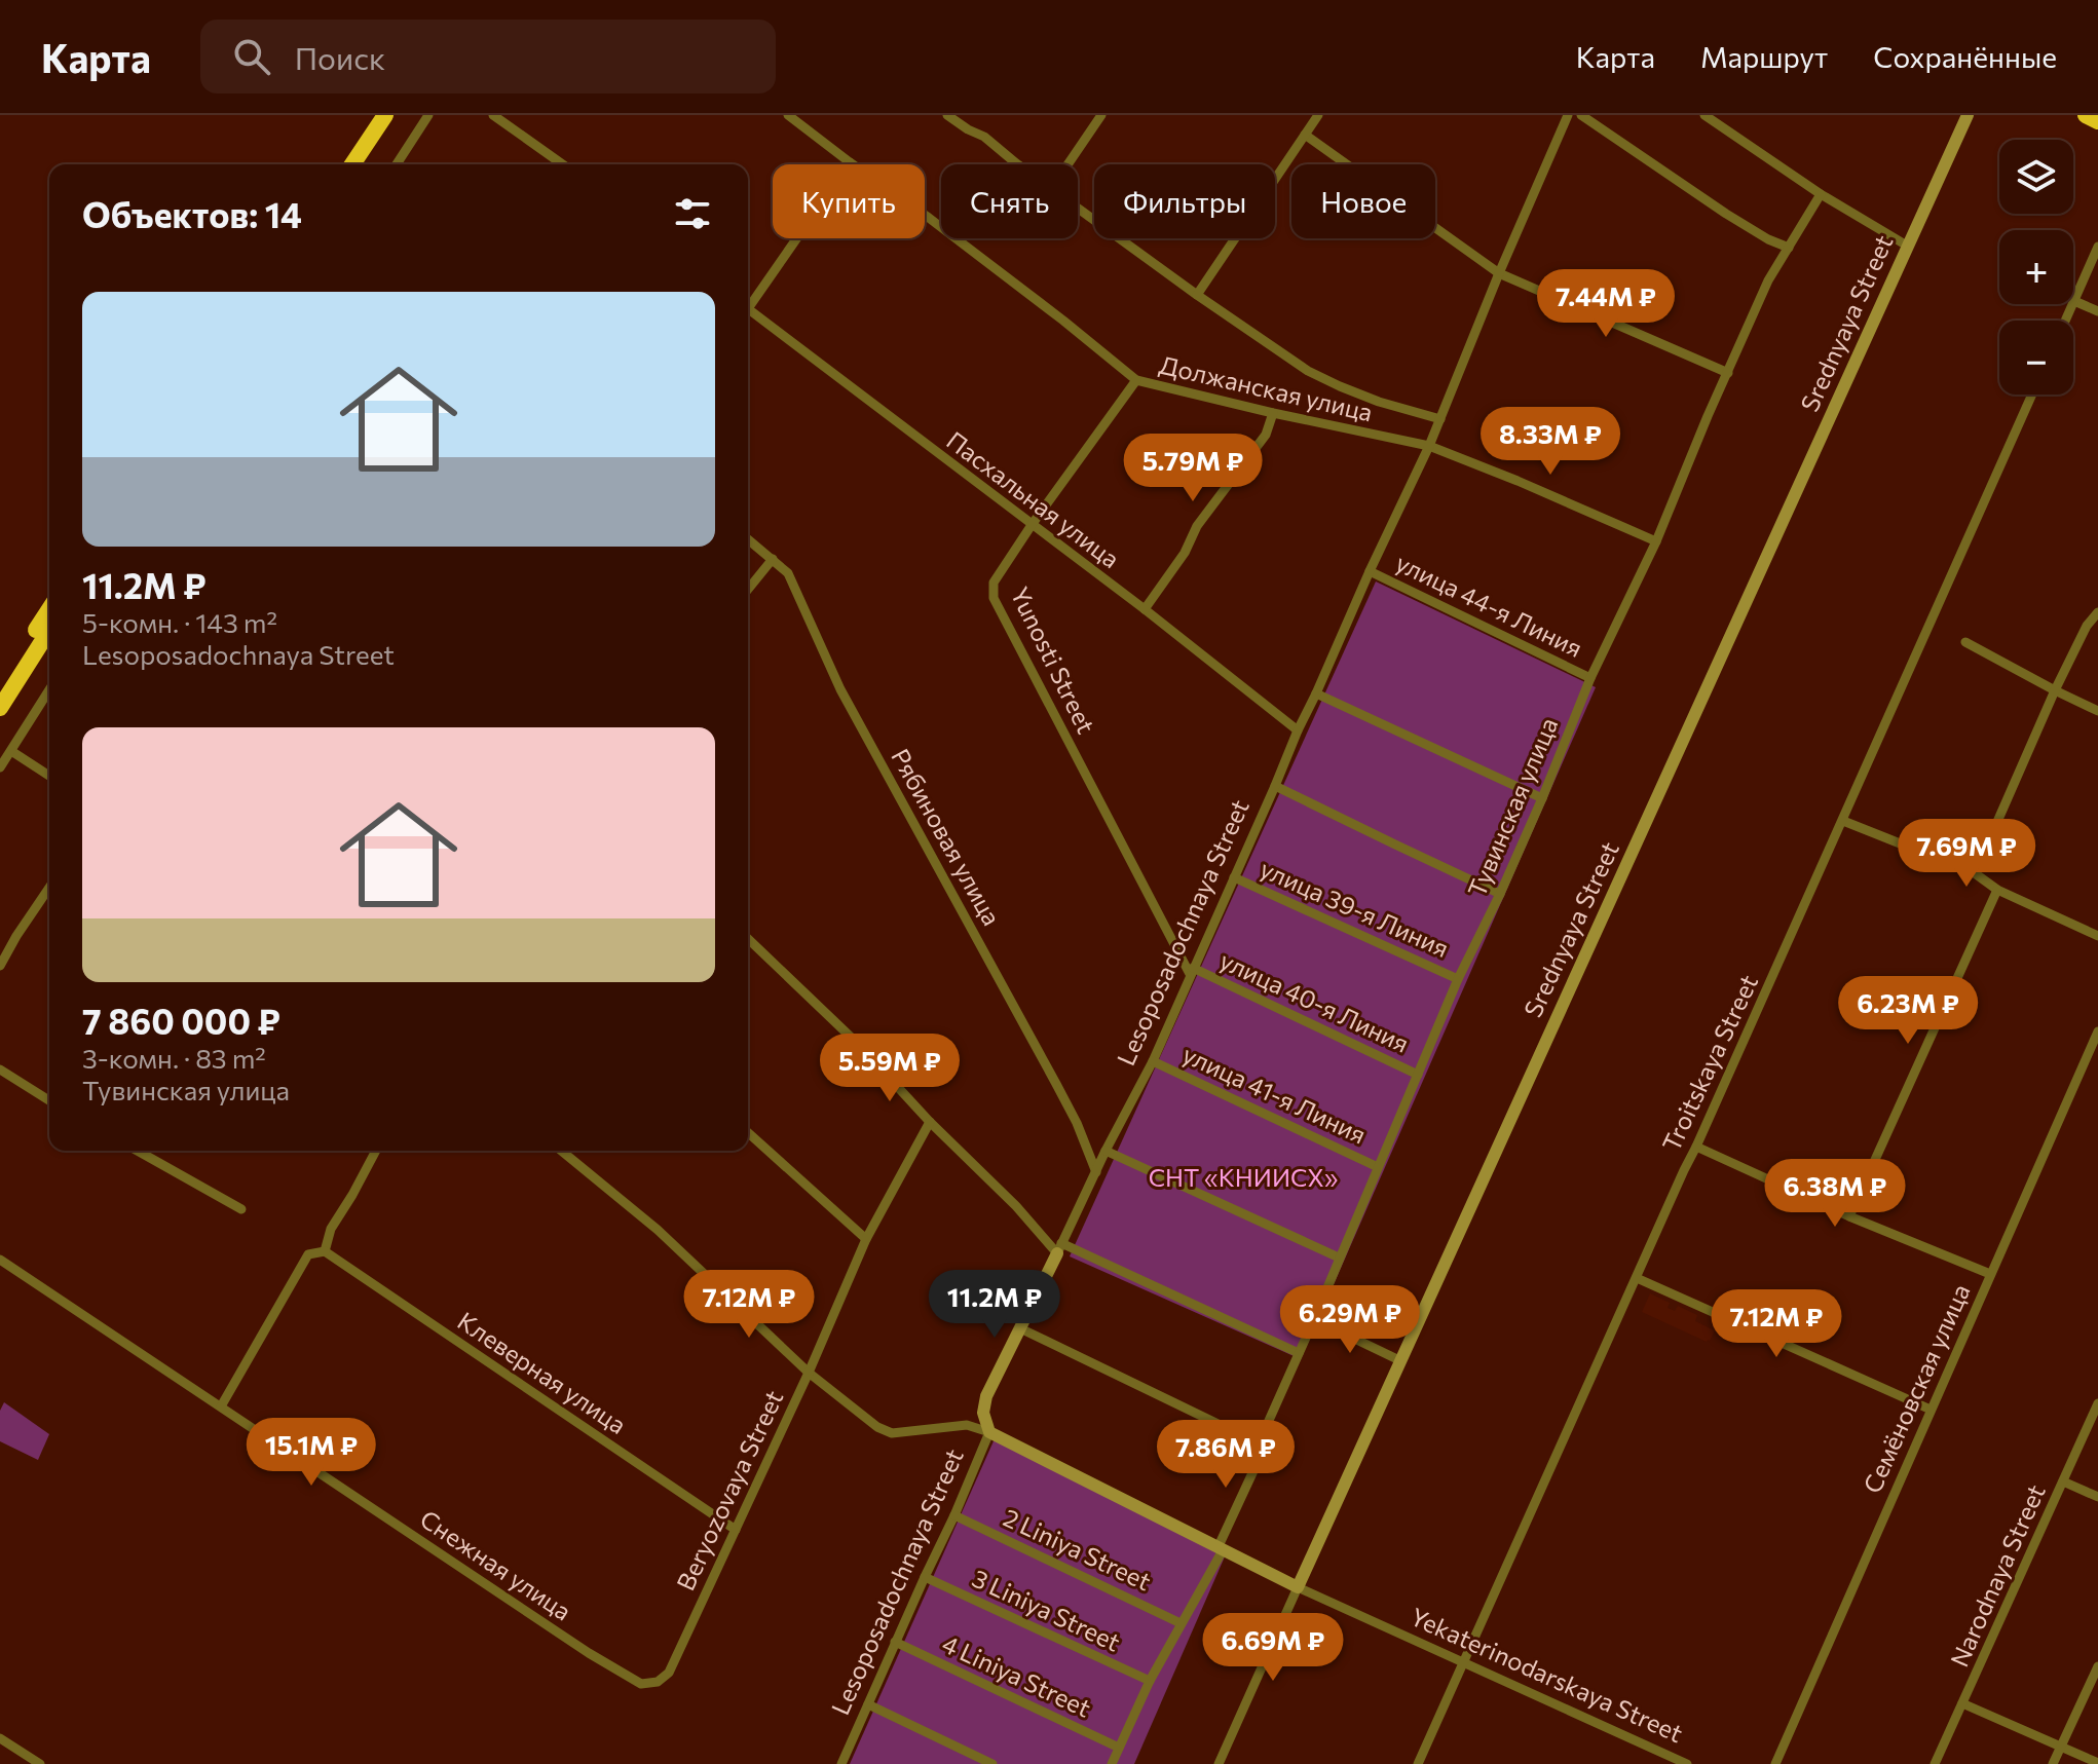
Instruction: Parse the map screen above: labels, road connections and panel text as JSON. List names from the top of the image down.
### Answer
{
  "streets": {
    "street": [
      "Srednyaya Street",
      "Должанская улица",
      "Пасхальная улица",
      "улица 44-я Линия",
      "Yunosti Street",
      "Тувинская улица",
      "Рябиновая улица",
      "улица 39-я Линия",
      "Lesoposadochnaya Street",
      "улица 40-я Линия",
      "Troitskaya Street",
      "улица 41-я Линия",
      "Клеверная улица",
      "Семёновская улица",
      "Beryozovaya Street",
      "2 Liniya Street",
      "Снежная улица",
      "Narodnaya Street",
      "3 Liniya Street",
      "Yekaterinodarskaya Street",
      "4 Liniya Street"
    ]
  },
  "crossings": [
    ["Srednyaya Street", "Yekaterinodarskaya Street"],
    ["Должанская улица", "Yunosti Street"],
    ["Должанская улица", "Тувинская улица"],
    ["Должанская улица", "Lesoposadochnaya Street"],
    ["Пасхальная улица", "Yunosti Street"],
    ["Пасхальная улица", "Lesoposadochnaya Street"],
    ["улица 44-я Линия", "Тувинская улица"],
    ["улица 44-я Линия", "Lesoposadochnaya Street"],
    ["Yunosti Street", "Lesoposadochnaya Street"],
    ["Yunosti Street", "улица 40-я Линия"],
    ["Тувинская улица", "улица 39-я Линия"],
    ["Тувинская улица", "улица 40-я Линия"],
    ["Тувинская улица", "улица 41-я Линия"],
    ["Тувинская улица", "2 Liniya Street"],
    ["Тувинская улица", "3 Liniya Street"],
    ["Тувинская улица", "Yekaterinodarskaya Street"],
    ["Тувинская улица", "4 Liniya Street"],
    ["Рябиновая улица", "Lesoposadochnaya Street"],
    ["улица 39-я Линия", "Lesoposadochnaya Street"],
    ["Lesoposadochnaya Street", "улица 40-я Линия"],
    ["Lesoposadochnaya Street", "улица 41-я Линия"],
    ["Lesoposadochnaya Street", "2 Liniya Street"],
    ["Lesoposadochnaya Street", "3 Liniya Street"],
    ["Lesoposadochnaya Street", "Yekaterinodarskaya Street"],
    ["Lesoposadochnaya Street", "4 Liniya Street"],
    ["Troitskaya Street", "Yekaterinodarskaya Street"],
    ["Клеверная улица", "Beryozovaya Street"],
    ["Beryozovaya Street", "Снежная улица"]
  ],
  "parks": ["СНТ «КНИИСХ»"],
  "page": {
    "header": "Карта",
    "search": "Поиск",
    "nav": ["Карта", "Маршрут", "Сохранённые"],
    "map_buttons": ["+", "−"],
    "chip": [
      "Купить",
      "Снять",
      "Фильтры",
      "Новое"
    ],
    "heading": "Объектов: 14",
    "list": [
      {
        "name": "11.2M ₽",
        "note": "5-комн. · 143 m² · Lesoposadochnaya Street"
      },
      {
        "name": "7 860 000 ₽",
        "note": "3-комн. · 83 m² · Тувинская улица"
      }
    ],
    "price": [
      "7.44M ₽",
      "8.33M ₽",
      "5.79M ₽",
      "7.69M ₽",
      "6.23M ₽",
      "5.59M ₽",
      "6.38M ₽",
      "7.12M ₽",
      "11.2M ₽",
      "6.29M ₽",
      "7.12M ₽",
      "15.1M ₽",
      "7.86M ₽",
      "6.69M ₽"
    ]
  }
}
